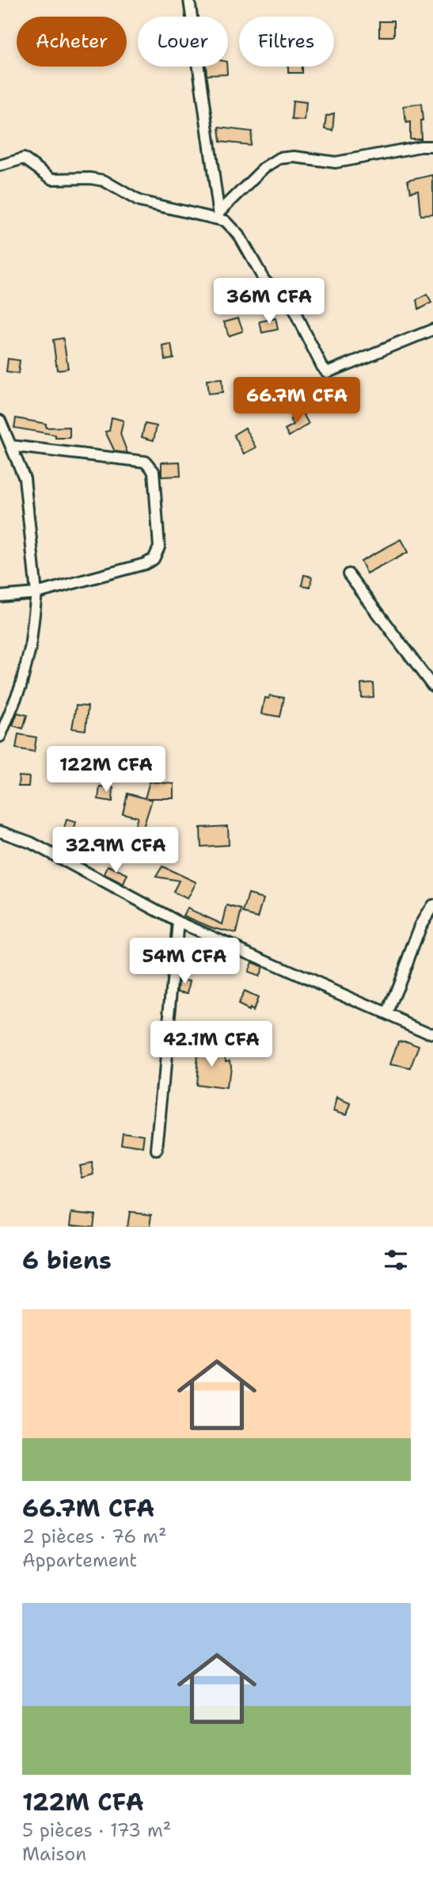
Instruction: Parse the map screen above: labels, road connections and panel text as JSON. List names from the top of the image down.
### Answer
{
  "page": {
    "chip": ["Acheter", "Louer", "Filtres"],
    "price": [
      "36M CFA",
      "66.7M CFA",
      "122M CFA",
      "32.9M CFA",
      "54M CFA",
      "42.1M CFA"
    ],
    "heading": "6 biens",
    "list": [
      {
        "name": "66.7M CFA",
        "note": "2 pièces · 76 m² · Appartement"
      },
      {
        "name": "122M CFA",
        "note": "5 pièces · 173 m² · Maison"
      }
    ]
  }
}
